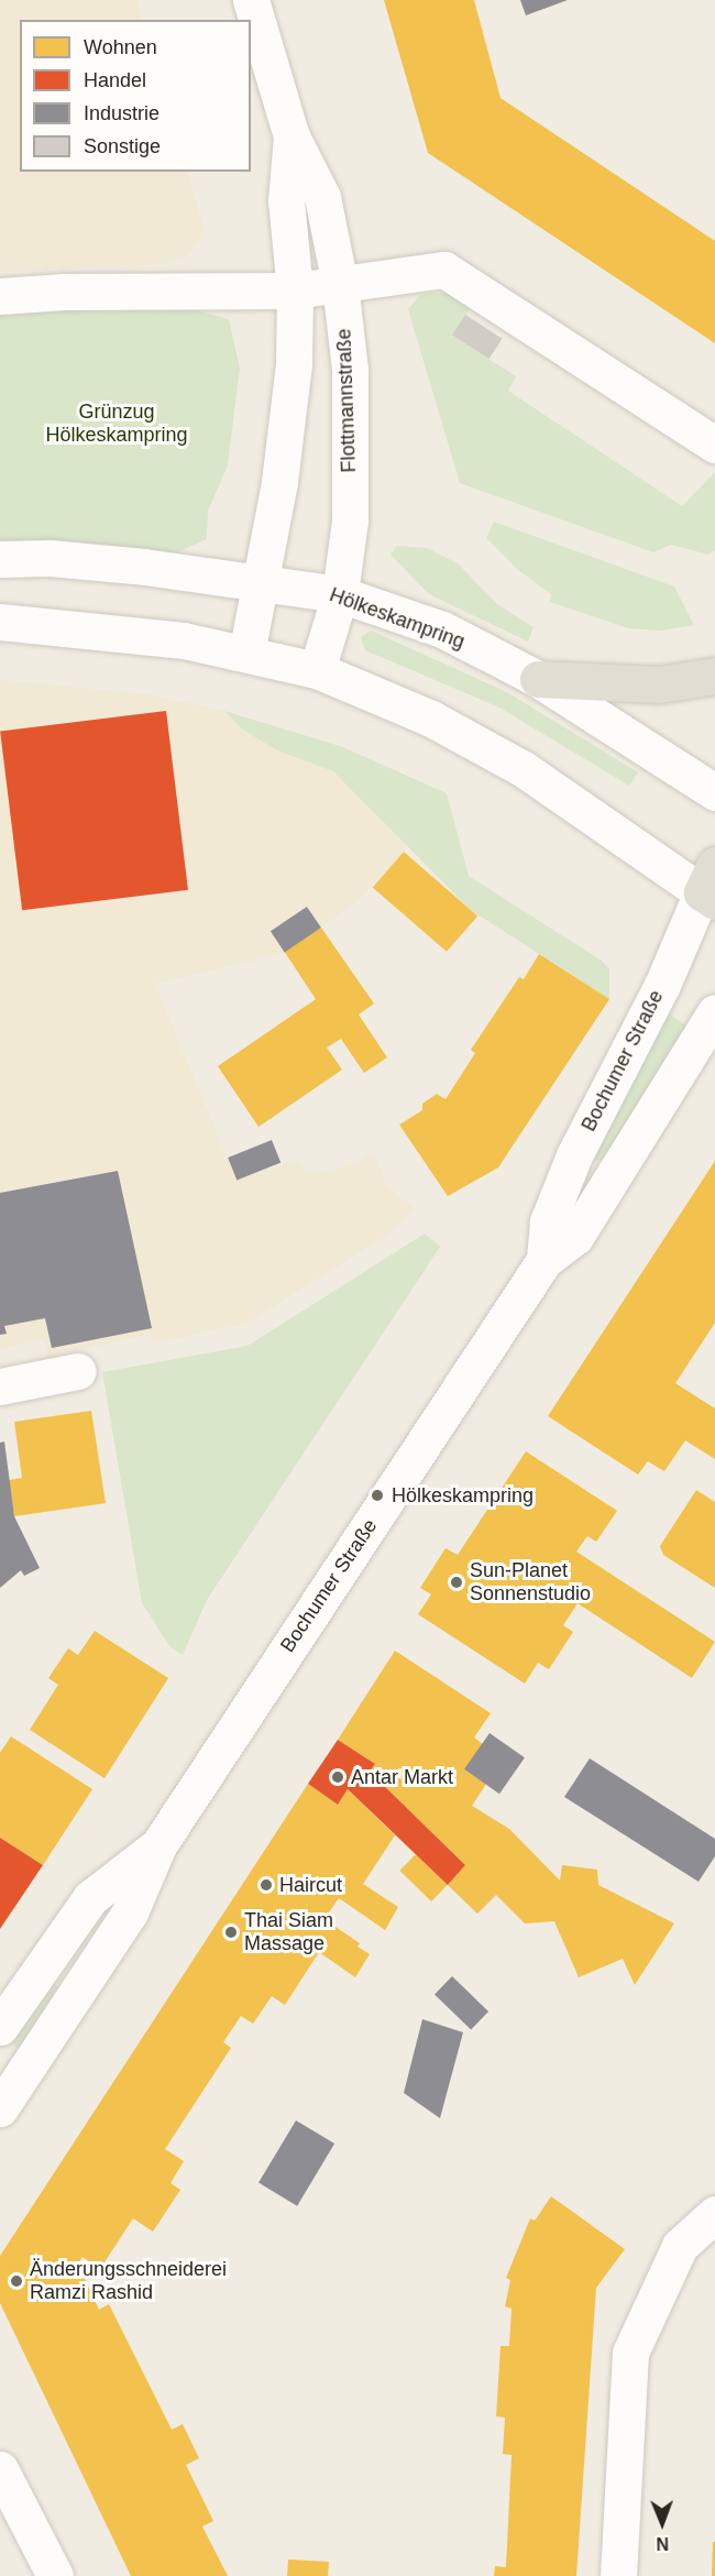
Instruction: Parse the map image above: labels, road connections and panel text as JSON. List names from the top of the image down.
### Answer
{
  "streets": {
    "street": ["Flottmannstraße", "Hölkeskampring", "Bochumer Straße"]
  },
  "crossings": [
    ["Flottmannstraße", "Hölkeskampring"]
  ],
  "parks": ["Grünzug Hölkeskampring"],
  "places": [
    "Hölkeskampring",
    "Sun-Planet Sonnenstudio",
    "Antar Markt",
    "Haircut",
    "Thai Siam Massage",
    "Änderungsschneiderei Ramzi Rashid"
  ],
  "legend": [
    "Wohnen",
    "Handel",
    "Industrie",
    "Sonstige"
  ],
  "north": "bottom"
}
